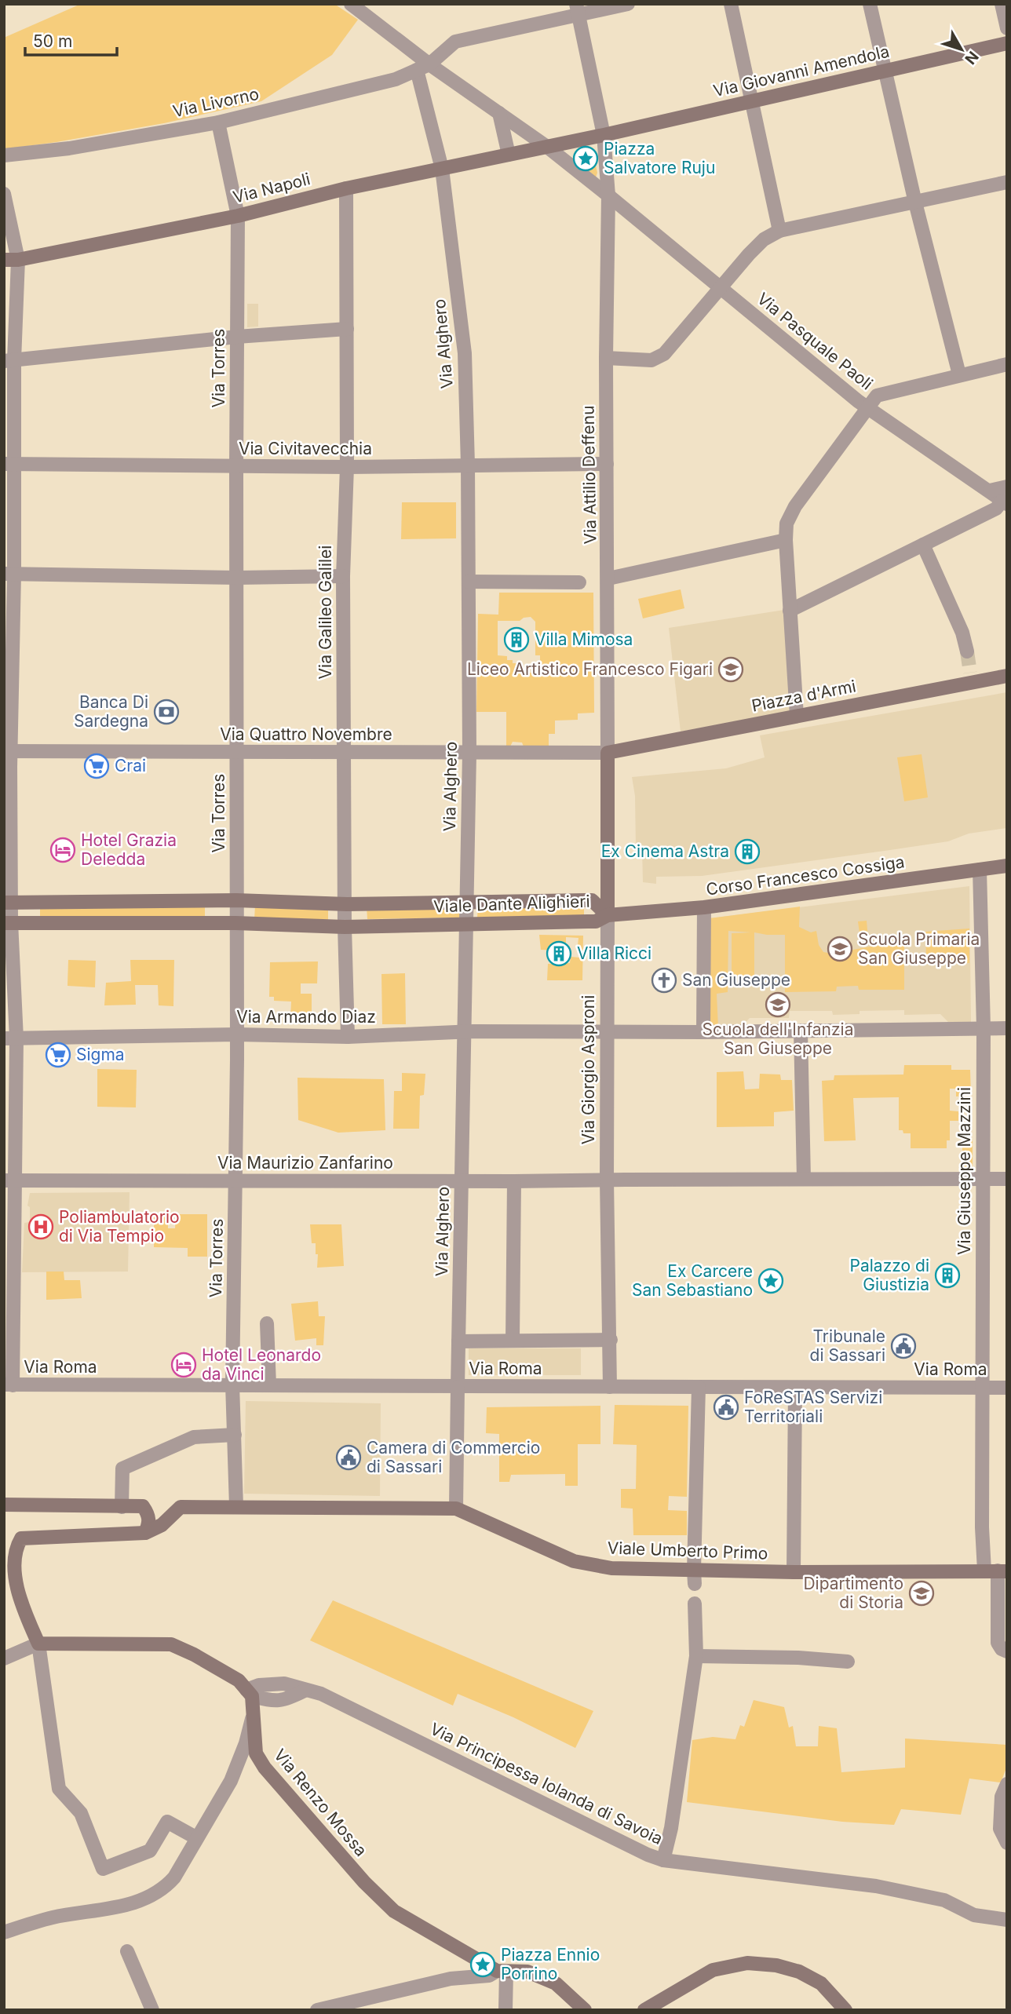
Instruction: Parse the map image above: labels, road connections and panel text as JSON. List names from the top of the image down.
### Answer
{
  "streets": {
    "main road": [
      "Via Giovanni Amendola",
      "Via Napoli",
      "Piazza d'Armi",
      "Corso Francesco Cossiga",
      "Viale Dante Alighieri",
      "Via Giorgio Asproni",
      "Viale Umberto Primo",
      "Via Renzo Mossa"
    ],
    "street": [
      "Via Livorno",
      "Via Pasquale Paoli",
      "Via Alghero",
      "Via Torres",
      "Via Civitavecchia",
      "Via Attilio Deffenu",
      "Via Galileo Galilei",
      "Via Quattro Novembre",
      "Via Armando Diaz",
      "Via Maurizio Zanfarino",
      "Via Giuseppe Mazzini",
      "Via Roma",
      "Via Principessa Iolanda di Savoia"
    ]
  },
  "crossings": [
    ["Via Livorno", "Via Alghero"],
    ["Via Livorno", "Via Torres"],
    ["Via Napoli", "Via Alghero"],
    ["Via Napoli", "Via Torres"],
    ["Via Napoli", "Via Galileo Galilei"],
    ["Via Pasquale Paoli", "Via Attilio Deffenu"],
    ["Via Alghero", "Via Civitavecchia"],
    ["Via Alghero", "Via Quattro Novembre"],
    ["Via Alghero", "Viale Dante Alighieri"],
    ["Via Alghero", "Via Armando Diaz"],
    ["Via Alghero", "Via Maurizio Zanfarino"],
    ["Via Alghero", "Via Roma"],
    ["Via Alghero", "Viale Umberto Primo"],
    ["Via Torres", "Via Civitavecchia"],
    ["Via Torres", "Via Quattro Novembre"],
    ["Via Torres", "Viale Dante Alighieri"],
    ["Via Torres", "Via Armando Diaz"],
    ["Via Torres", "Via Maurizio Zanfarino"],
    ["Via Torres", "Via Roma"],
    ["Via Torres", "Viale Umberto Primo"],
    ["Via Civitavecchia", "Via Attilio Deffenu"],
    ["Via Civitavecchia", "Via Galileo Galilei"],
    ["Via Attilio Deffenu", "Piazza d'Armi"],
    ["Via Attilio Deffenu", "Via Quattro Novembre"],
    ["Via Attilio Deffenu", "Via Giorgio Asproni"],
    ["Via Galileo Galilei", "Via Quattro Novembre"],
    ["Via Galileo Galilei", "Viale Dante Alighieri"],
    ["Via Galileo Galilei", "Via Armando Diaz"],
    ["Piazza d'Armi", "Via Quattro Novembre"],
    ["Piazza d'Armi", "Via Giorgio Asproni"],
    ["Via Quattro Novembre", "Via Giorgio Asproni"],
    ["Corso Francesco Cossiga", "Viale Dante Alighieri"],
    ["Corso Francesco Cossiga", "Via Giorgio Asproni"],
    ["Corso Francesco Cossiga", "Via Giuseppe Mazzini"],
    ["Viale Dante Alighieri", "Via Giorgio Asproni"],
    ["Via Armando Diaz", "Via Giorgio Asproni"],
    ["Via Armando Diaz", "Via Giuseppe Mazzini"],
    ["Via Giorgio Asproni", "Via Maurizio Zanfarino"],
    ["Via Giorgio Asproni", "Via Roma"],
    ["Via Maurizio Zanfarino", "Via Giuseppe Mazzini"],
    ["Via Giuseppe Mazzini", "Via Roma"],
    ["Via Giuseppe Mazzini", "Viale Umberto Primo"],
    ["Via Principessa Iolanda di Savoia", "Via Renzo Mossa"]
  ],
  "places": {
    "place": ["Piazza Salvatore Ruju", "Ex Carcere San Sebastiano", "Piazza Ennio Porrino"],
    "building": [
      "Villa Mimosa",
      "Ex Cinema Astra",
      "Villa Ricci",
      "Palazzo di Giustizia"
    ],
    "school or university": [
      "Liceo Artistico Francesco Figari",
      "Scuola Primaria San Giuseppe",
      "Scuola dell'Infanzia San Giuseppe",
      "Dipartimento di Storia"
    ],
    "bank": ["Banca Di Sardegna"],
    "supermarket": ["Crai", "Sigma"],
    "hotel": ["Hotel Grazia Deledda", "Hotel Leonardo da Vinci"],
    "church": ["San Giuseppe"],
    "hospital": ["Poliambulatorio di Via Tempio"],
    "public building": ["Tribunale di Sassari", "FoReSTAS Servizi Territoriali", "Camera di Commercio di Sassari"]
  },
  "scale_bar": "50 m",
  "north": "bottom right"
}
